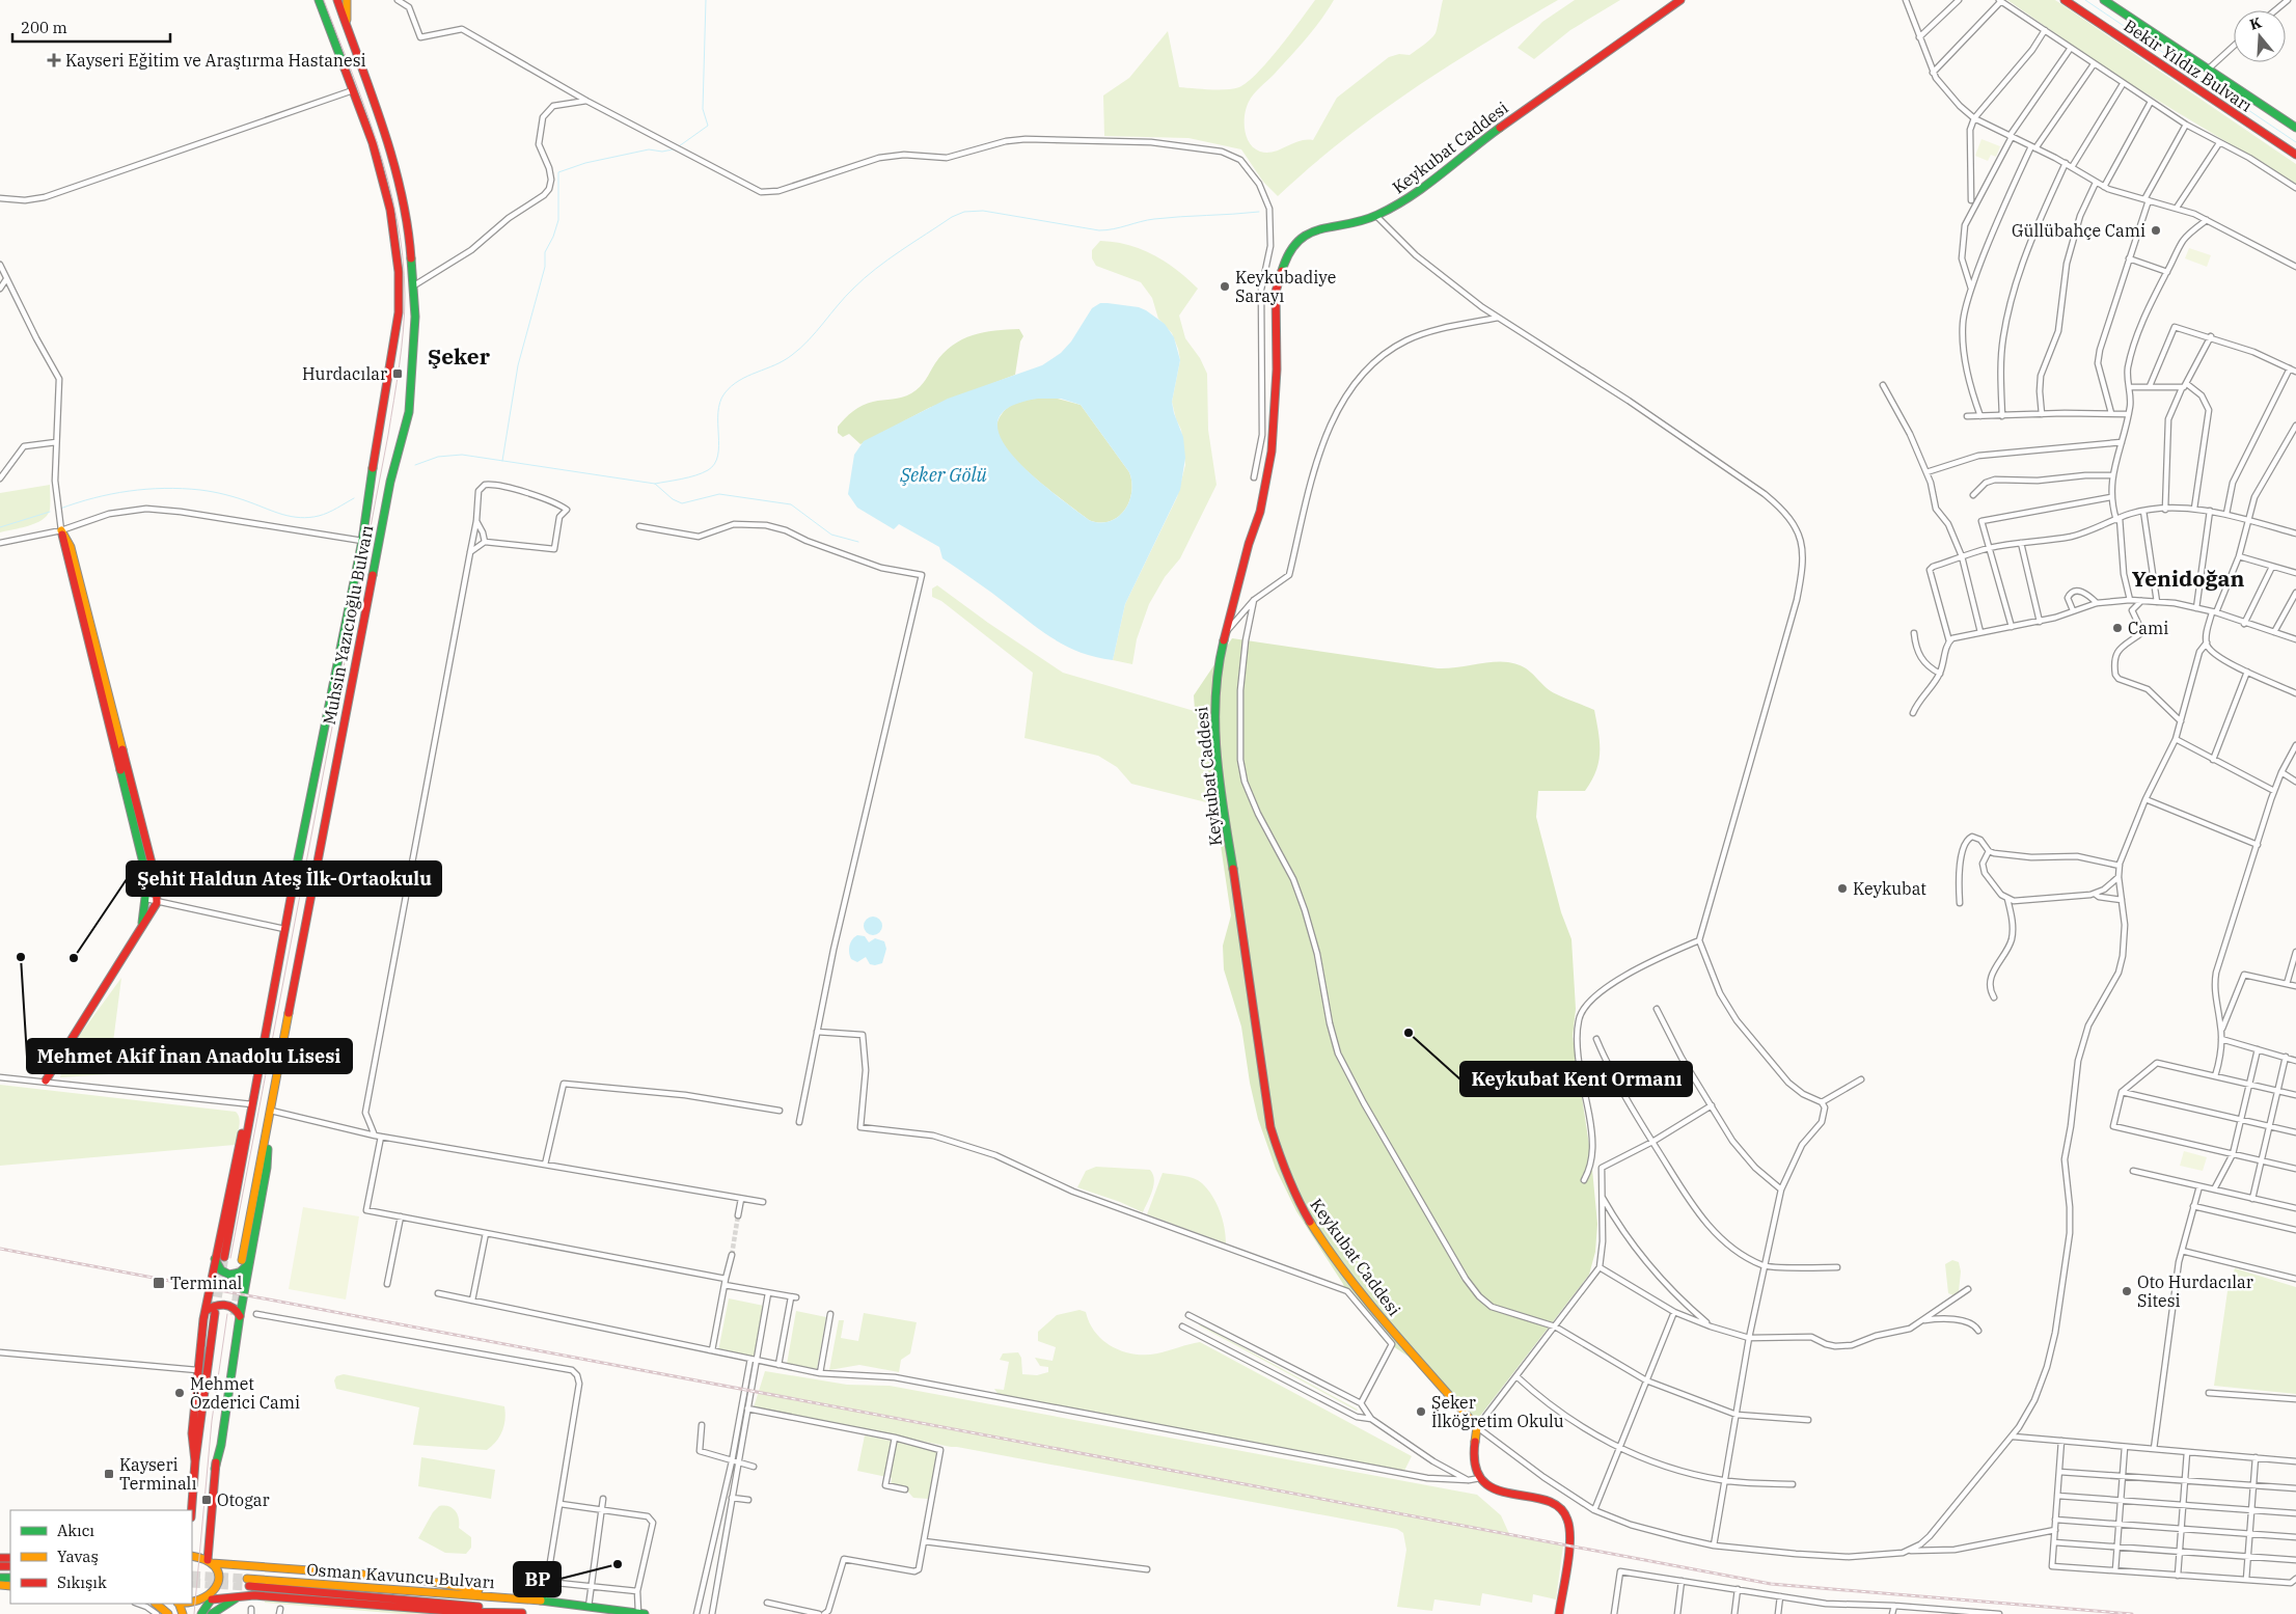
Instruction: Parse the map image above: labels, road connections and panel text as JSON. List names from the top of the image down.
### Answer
{
  "streets": {
    "main road": [
      "Bekir Yıldız Bulvarı",
      "Keykubat Caddesi",
      "Muhsin Yazıcıoğlu Bulvarı",
      "Osman Kavuncu Bulvarı"
    ]
  },
  "districts": ["Şeker", "Yenidoğan"],
  "water": ["Şeker Gölü"],
  "places": {
    "health": ["Kayseri Eğitim ve Araştırma Hastanesi"],
    "other": [
      "Güllübahçe Cami",
      "Keykubadiye Sarayı",
      "Cami",
      "Keykubat",
      "Mehmet Akif İnan Anadolu Lisesi",
      "Şehit Haldun Ateş İlk-Ortaokulu",
      "Keykubat Kent Ormanı",
      "Oto Hurdacılar Sitesi",
      "Mehmet Özderici Cami",
      "Şeker İlköğretim Okulu",
      "BP"
    ],
    "transit": [
      "Hurdacılar",
      "Terminal",
      "Kayseri Terminalı",
      "Otogar"
    ]
  },
  "legend": ["Akıcı", "Yavaş", "Sıkışık"],
  "scale_bar": "200 m",
  "north": "top"
}
